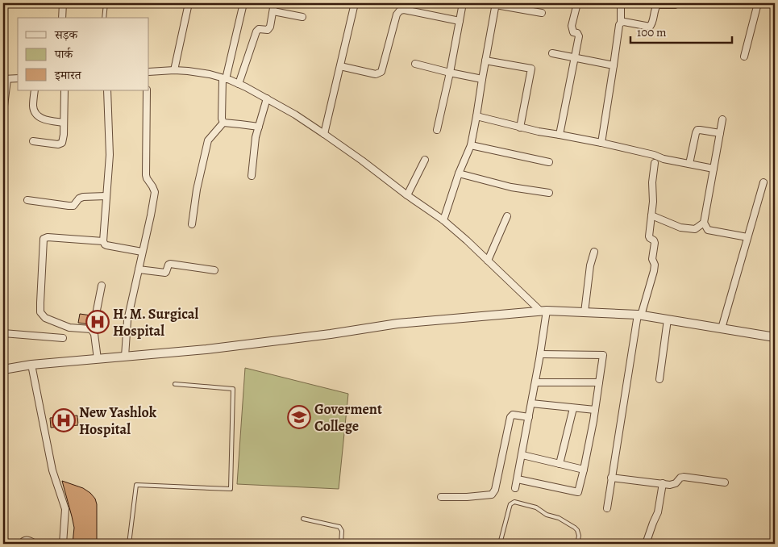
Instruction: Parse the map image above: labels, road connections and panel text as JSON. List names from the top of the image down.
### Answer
{
  "places": {
    "hospital": ["H. M. Surgical Hospital", "New Yashlok Hospital"],
    "school or university": ["Goverment College"]
  },
  "legend": ["सड़क", "पार्क", "इमारत"],
  "scale_bar": "100 m"
}
